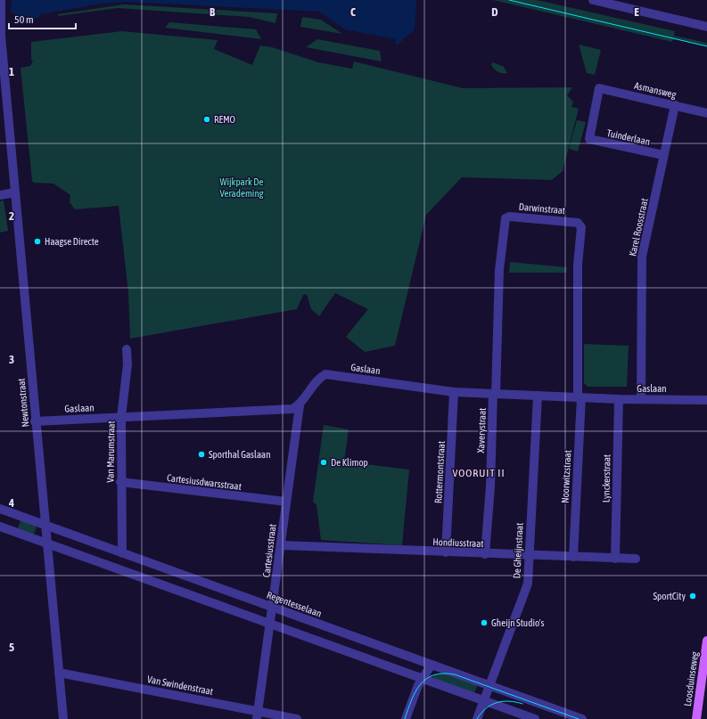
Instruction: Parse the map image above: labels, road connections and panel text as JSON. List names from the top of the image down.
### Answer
{
  "streets": {
    "main road": ["Loosduinseweg"],
    "street": [
      "Asmansweg",
      "Tuinderlaan",
      "Darwinstraat",
      "Karel Roosstraat",
      "Gaslaan",
      "Newtonstraat",
      "Xaverystraat",
      "Van Marumstraat",
      "Rottermontstraat",
      "Noorwitzstraat",
      "Lynckerstraat",
      "Cartesiusdwarsstraat",
      "Hondiusstraat",
      "Cartesiusstraat",
      "De Gheijnstraat",
      "Regentesselaan",
      "Van Swindenstraat"
    ]
  },
  "crossings": [
    ["Asmansweg", "Tuinderlaan"],
    ["Asmansweg", "Karel Roosstraat"],
    ["Tuinderlaan", "Karel Roosstraat"],
    ["Darwinstraat", "Gaslaan"],
    ["Darwinstraat", "Xaverystraat"],
    ["Darwinstraat", "Noorwitzstraat"],
    ["Karel Roosstraat", "Gaslaan"],
    ["Gaslaan", "Newtonstraat"],
    ["Gaslaan", "Xaverystraat"],
    ["Gaslaan", "Van Marumstraat"],
    ["Gaslaan", "Rottermontstraat"],
    ["Gaslaan", "Noorwitzstraat"],
    ["Gaslaan", "Lynckerstraat"],
    ["Gaslaan", "Cartesiusstraat"],
    ["Gaslaan", "De Gheijnstraat"],
    ["Newtonstraat", "Regentesselaan"],
    ["Newtonstraat", "Van Swindenstraat"],
    ["Xaverystraat", "Hondiusstraat"],
    ["Van Marumstraat", "Cartesiusdwarsstraat"],
    ["Van Marumstraat", "Regentesselaan"],
    ["Rottermontstraat", "Hondiusstraat"],
    ["Noorwitzstraat", "Hondiusstraat"],
    ["Lynckerstraat", "Hondiusstraat"],
    ["Cartesiusdwarsstraat", "Cartesiusstraat"],
    ["Hondiusstraat", "Cartesiusstraat"],
    ["Hondiusstraat", "De Gheijnstraat"],
    ["Cartesiusstraat", "Regentesselaan"],
    ["Cartesiusstraat", "Van Swindenstraat"],
    ["De Gheijnstraat", "Regentesselaan"]
  ],
  "districts": ["VOORUIT II"],
  "parks": ["Wijkpark De Verademing"],
  "places": [
    "REMO",
    "Haagse Directe",
    "Sporthal Gaslaan",
    "De Klimop",
    "SportCity",
    "Gheijn Studio's"
  ],
  "scale_bar": "50 m",
  "grid": {
    "columns": [
      "B",
      "C",
      "D",
      "E"
    ],
    "rows": [
      "1",
      "2",
      "3",
      "4",
      "5"
    ]
  }
}
